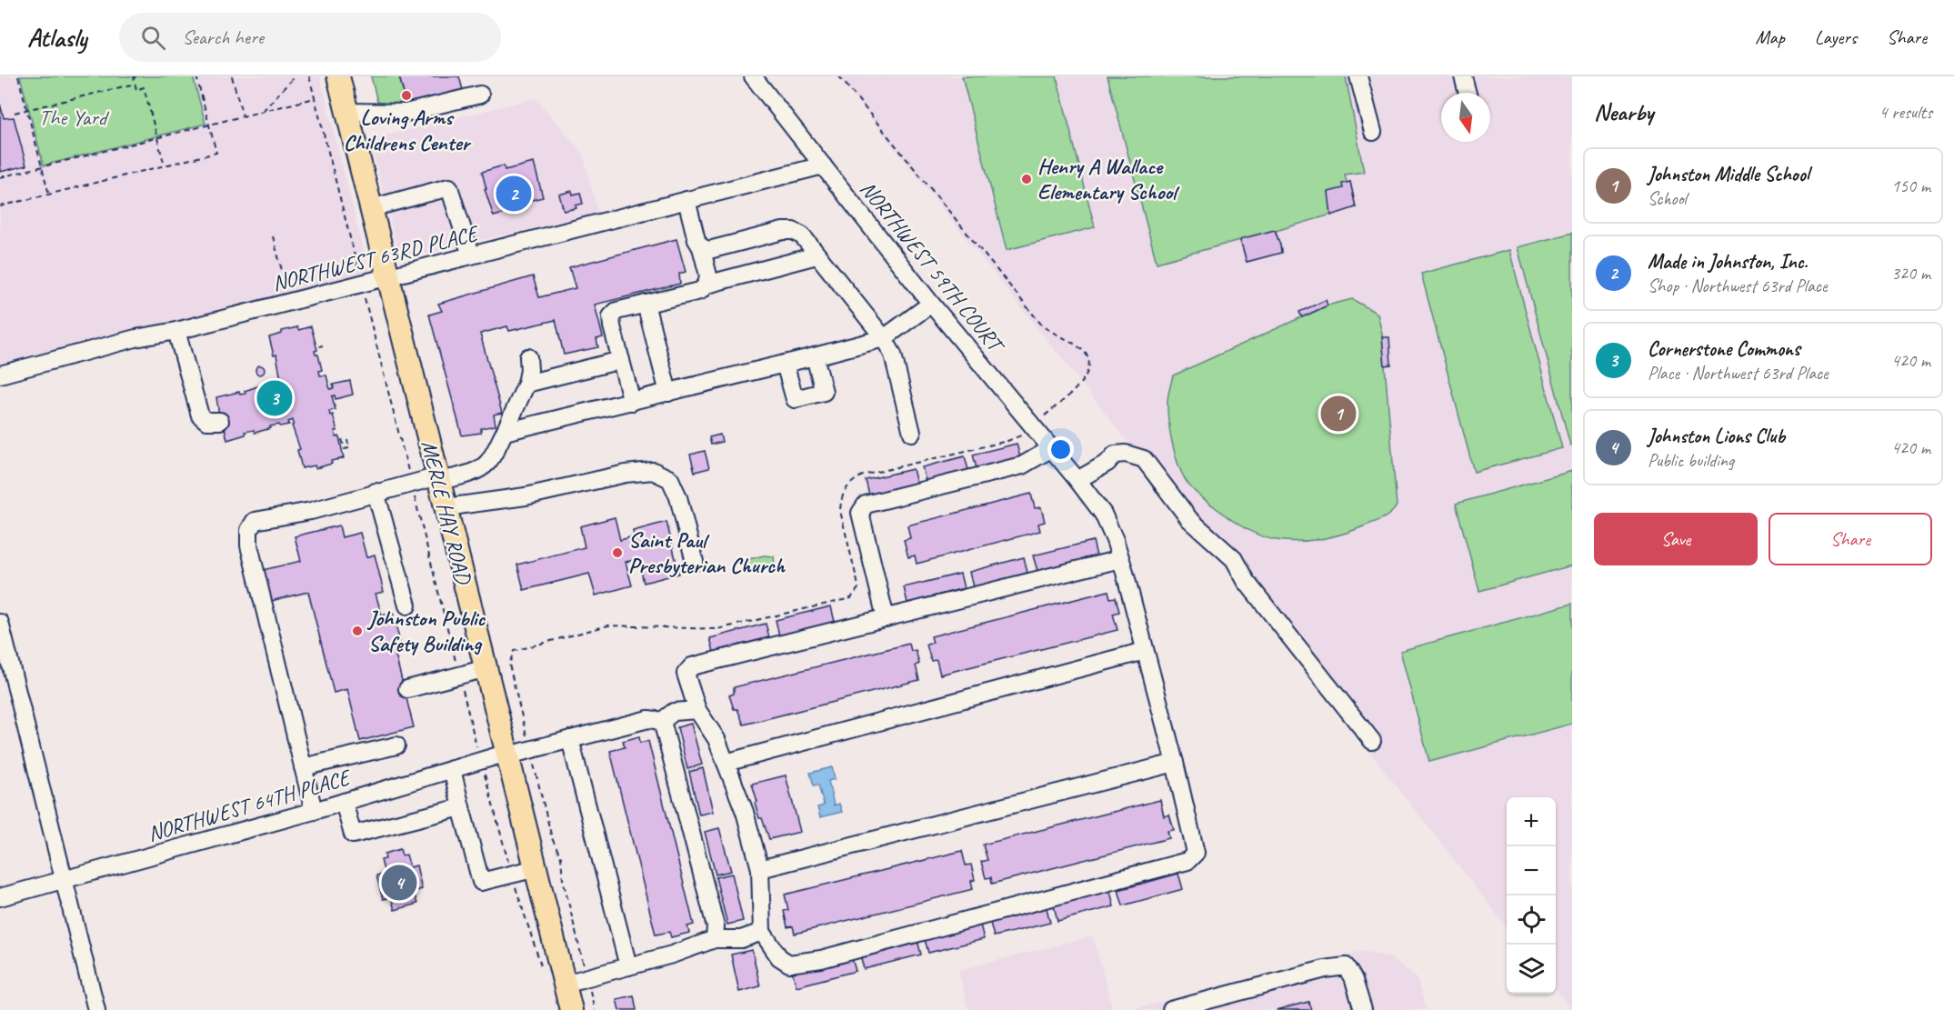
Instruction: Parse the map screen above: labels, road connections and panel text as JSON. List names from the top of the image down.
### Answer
{
  "streets": {
    "main road": ["MERLE HAY ROAD"],
    "street": ["NORTHWEST 63RD PLACE", "NORTHWEST 59TH COURT", "NORTHWEST 64TH PLACE"]
  },
  "crossings": [
    ["NORTHWEST 63RD PLACE", "NORTHWEST 59TH COURT"],
    ["NORTHWEST 63RD PLACE", "MERLE HAY ROAD"],
    ["MERLE HAY ROAD", "NORTHWEST 64TH PLACE"]
  ],
  "parks": ["The Yard"],
  "places": [
    "Loving Arms Childrens Center",
    "Henry A Wallace Elementary School",
    "Saint Paul Presbyterian Church",
    "Johnston Public Safety Building"
  ],
  "north": "bottom",
  "page": {
    "header": "Atlasly",
    "search": "Search here",
    "nav": ["Map", "Layers", "Share"],
    "heading": ["Nearby", "4 results"],
    "list": [
      {
        "mark": "1",
        "name": "Johnston Middle School",
        "note": "School",
        "value": "150 m"
      },
      {
        "mark": "2",
        "name": "Made in Johnston, Inc.",
        "note": "Shop · Northwest 63rd Place",
        "value": "320 m"
      },
      {
        "mark": "3",
        "name": "Cornerstone Commons",
        "note": "Place · Northwest 63rd Place",
        "value": "420 m"
      },
      {
        "mark": "4",
        "name": "Johnston Lions Club",
        "note": "Public building",
        "value": "420 m"
      }
    ],
    "pins": [
      "2",
      "3",
      "1",
      "4"
    ],
    "buttons": ["Save", "Share"],
    "map_buttons": ["+", "−"]
  }
}
